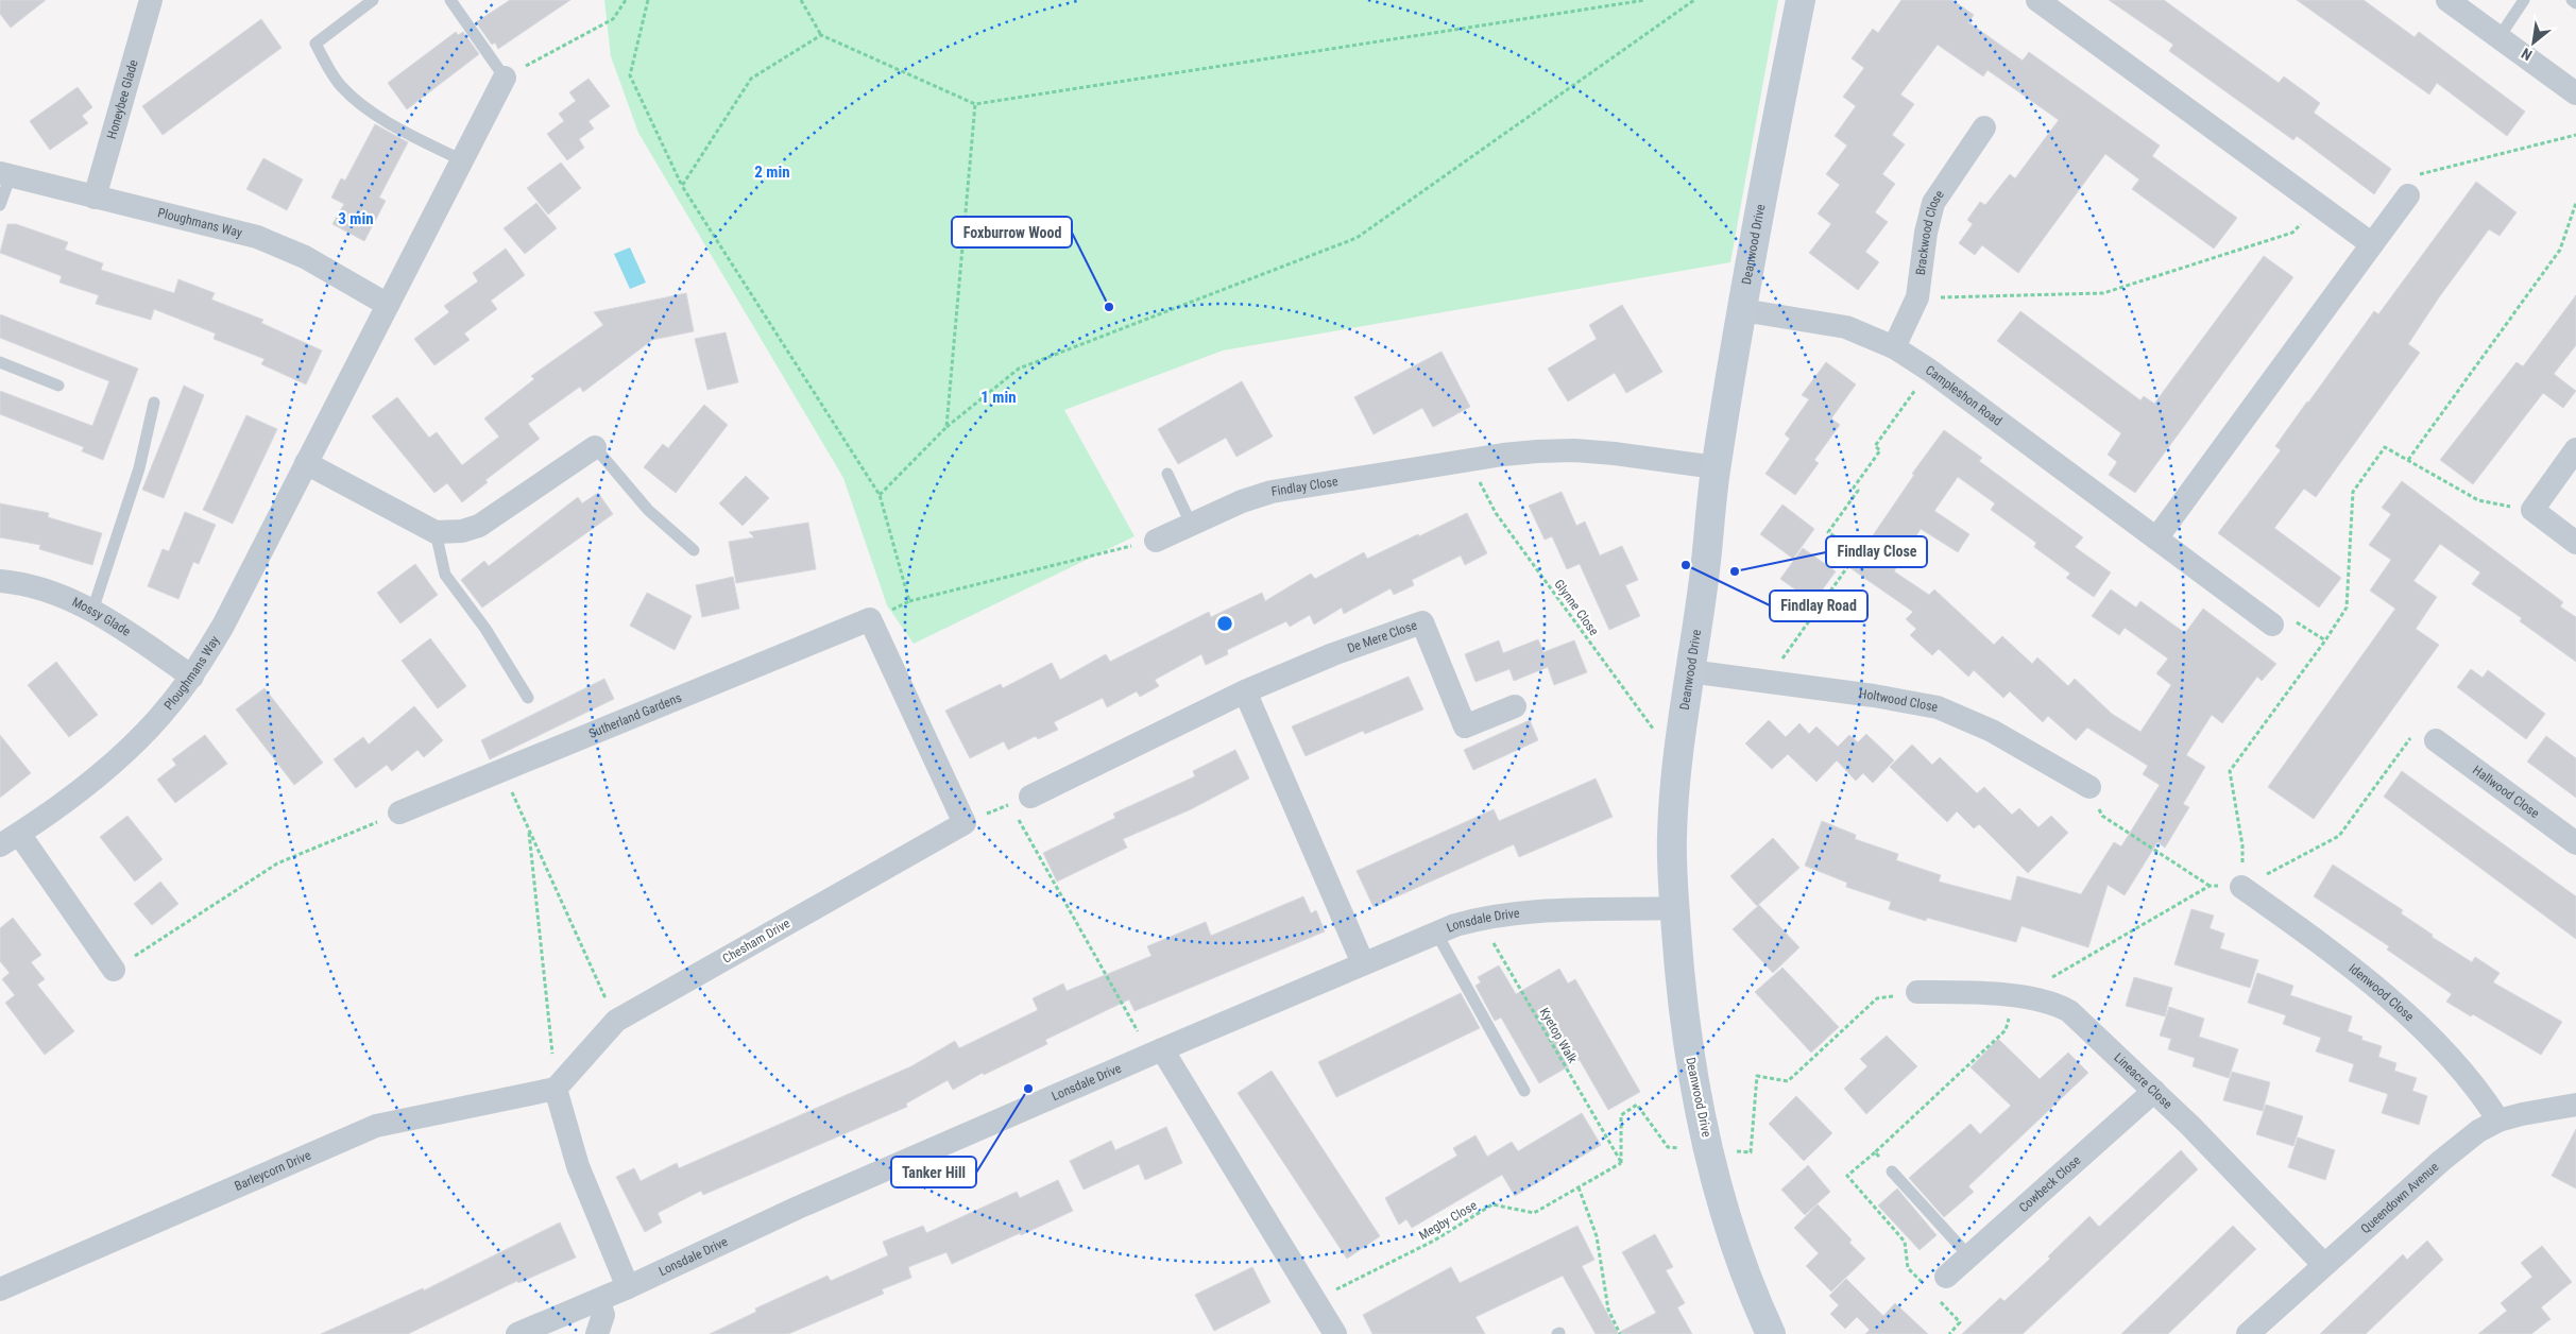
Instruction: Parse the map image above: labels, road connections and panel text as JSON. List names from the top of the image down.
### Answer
{
  "streets": {
    "street": [
      "Honeybee Glade",
      "Ploughmans Way",
      "Brackwood Close",
      "Deanwood Drive",
      "Campleshon Road",
      "Findlay Close",
      "Mossy Glade",
      "De Mere Close",
      "Holtwood Close",
      "Sutherland Gardens",
      "Hallwood Close",
      "Lonsdale Drive",
      "Chesham Drive",
      "Idenwood Close",
      "Lineacre Close",
      "Barleycorn Drive",
      "Cowbeck Close",
      "Queendown Avenue"
    ],
    "path": ["Glynne Close", "Kyetop Walk", "Megby Close"]
  },
  "crossings": [
    ["Honeybee Glade", "Ploughmans Way"],
    ["Ploughmans Way", "Mossy Glade"],
    ["Brackwood Close", "Campleshon Road"],
    ["Deanwood Drive", "Campleshon Road"],
    ["Deanwood Drive", "Findlay Close"],
    ["Deanwood Drive", "Glynne Close"],
    ["Deanwood Drive", "Holtwood Close"],
    ["Deanwood Drive", "Lonsdale Drive"],
    ["Findlay Close", "Glynne Close"],
    ["Lonsdale Drive", "Kyetop Walk"],
    ["Chesham Drive", "Barleycorn Drive"],
    ["Idenwood Close", "Queendown Avenue"],
    ["Kyetop Walk", "Megby Close"],
    ["Lineacre Close", "Cowbeck Close"],
    ["Lineacre Close", "Queendown Avenue"]
  ],
  "places": [
    "Foxburrow Wood",
    "Findlay Road",
    "Findlay Close",
    "Tanker Hill"
  ],
  "north": "bottom left",
  "rings": ["2 min", "3 min", "1 min"]
}
